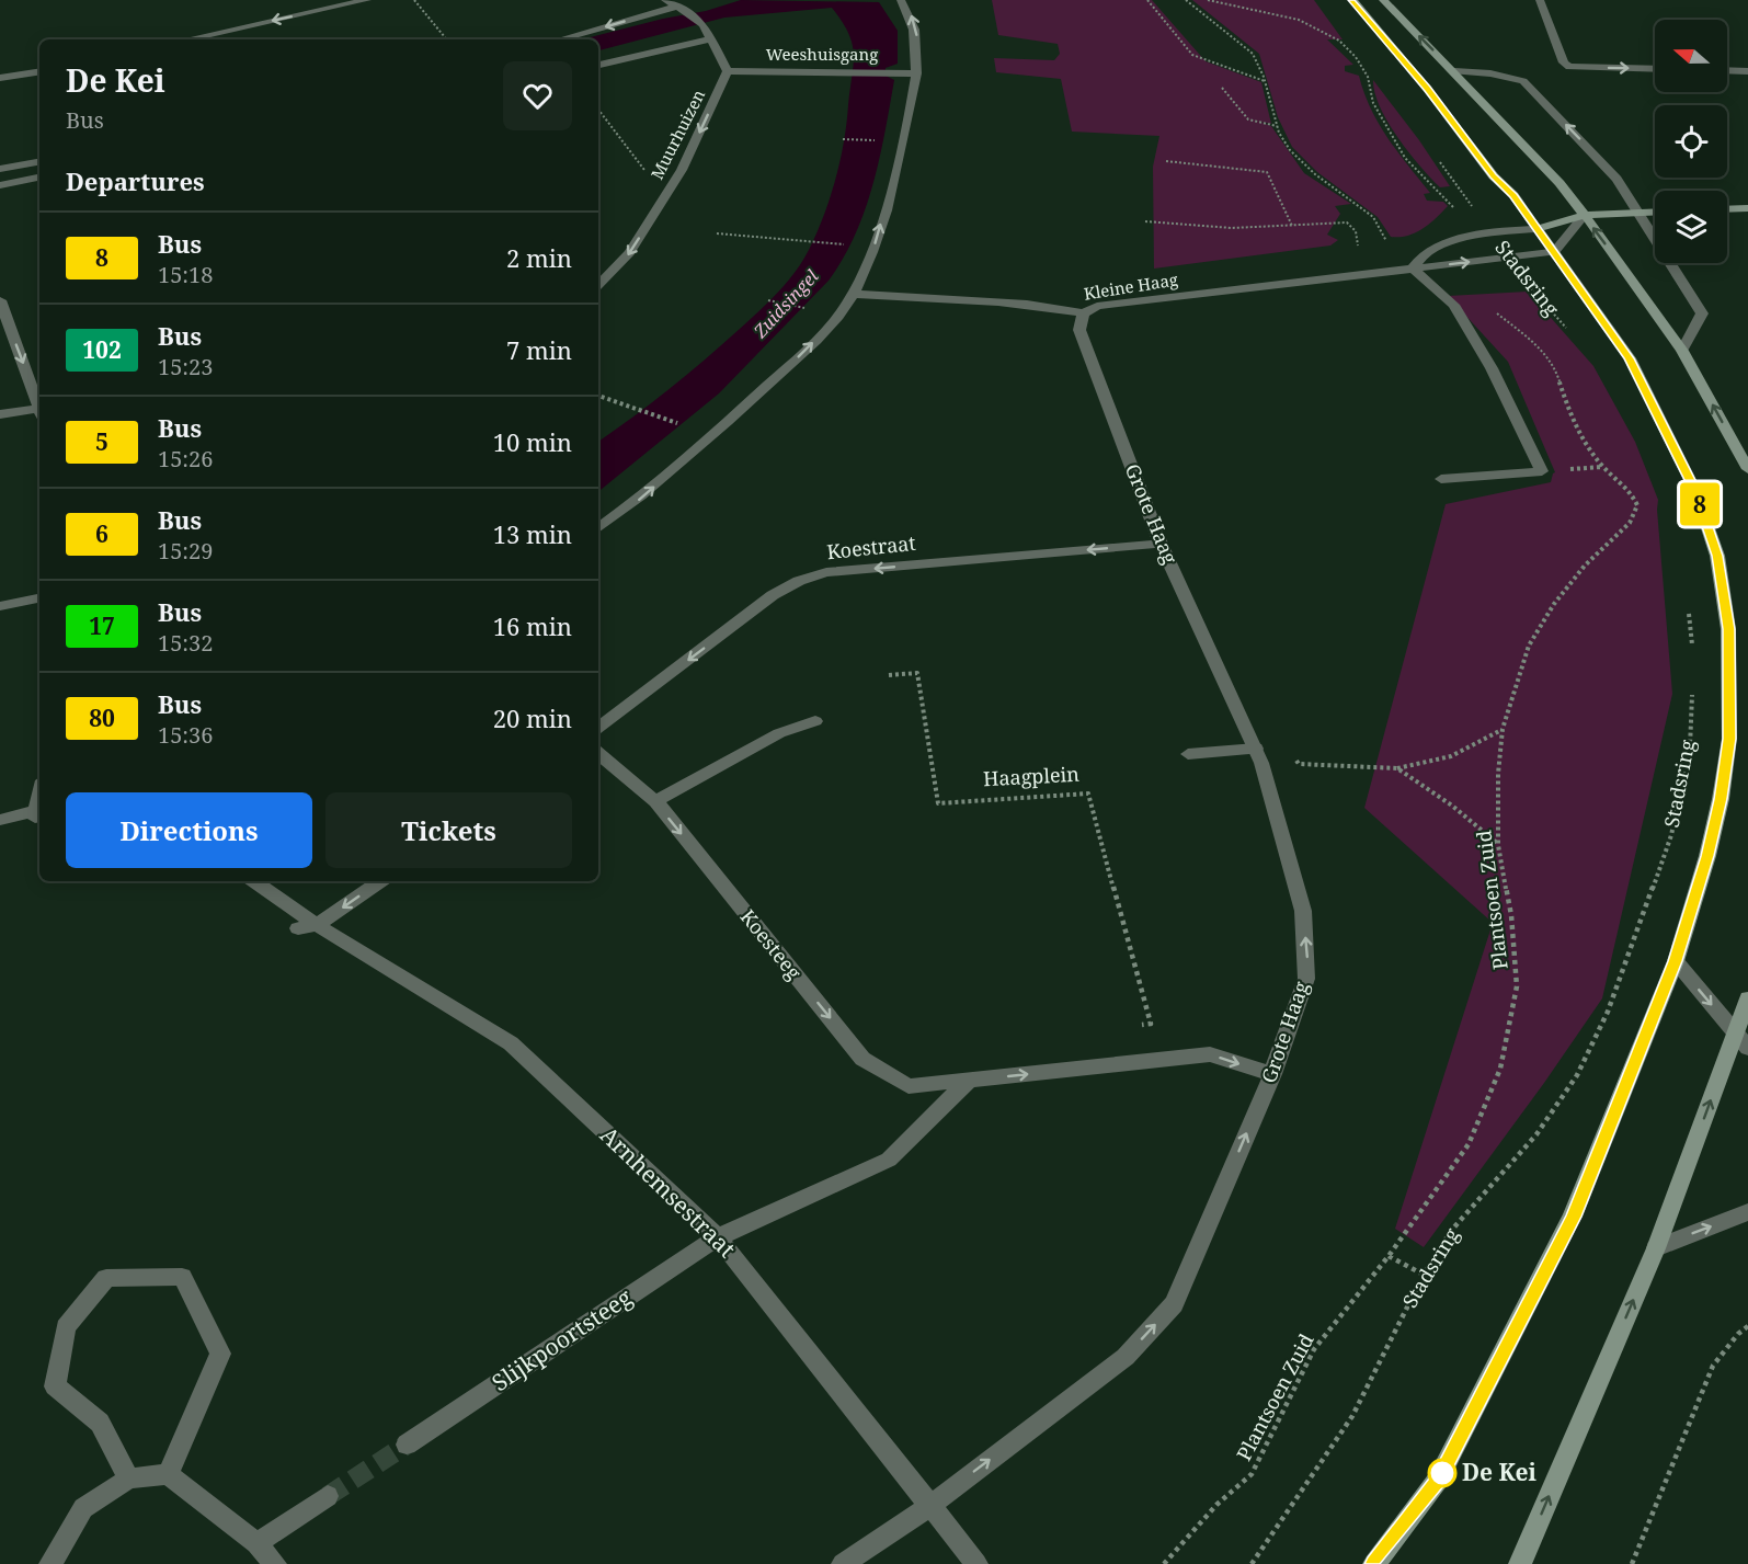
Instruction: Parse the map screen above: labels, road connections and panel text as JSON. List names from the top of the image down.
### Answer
{
  "streets": {
    "main road": ["Stadsring"],
    "street": [
      "Weeshuisgang",
      "Muurhuizen",
      "Kleine Haag",
      "Grote Haag",
      "Koestraat",
      "Koesteeg",
      "Arnhemsestraat",
      "Slijkpoortsteeg"
    ],
    "path": ["Haagplein", "Plantsoen Zuid"]
  },
  "crossings": [
    ["Weeshuisgang", "Muurhuizen"],
    ["Stadsring", "Kleine Haag"],
    ["Kleine Haag", "Grote Haag"],
    ["Grote Haag", "Koestraat"],
    ["Grote Haag", "Koesteeg"],
    ["Grote Haag", "Arnhemsestraat"],
    ["Arnhemsestraat", "Slijkpoortsteeg"]
  ],
  "one_way": [
    "Muurhuizen",
    "Grote Haag",
    "Koestraat",
    "Koesteeg"
  ],
  "water": ["Zuidsingel"],
  "places": ["De Kei"],
  "lines": ["bus line 8"],
  "north": "left",
  "page": {
    "on_map": "8",
    "heading": [
      ["De Kei", "Bus"],
      "Departures"
    ],
    "list": [
      {
        "mark": "8",
        "name": "Bus",
        "note": "15:18",
        "value": "2 min"
      },
      {
        "mark": "102",
        "name": "Bus",
        "note": "15:23",
        "value": "7 min"
      },
      {
        "mark": "5",
        "name": "Bus",
        "note": "15:26",
        "value": "10 min"
      },
      {
        "mark": "6",
        "name": "Bus",
        "note": "15:29",
        "value": "13 min"
      },
      {
        "mark": "17",
        "name": "Bus",
        "note": "15:32",
        "value": "16 min"
      },
      {
        "mark": "80",
        "name": "Bus",
        "note": "15:36",
        "value": "20 min"
      }
    ],
    "buttons": ["Directions", "Tickets"]
  }
}
